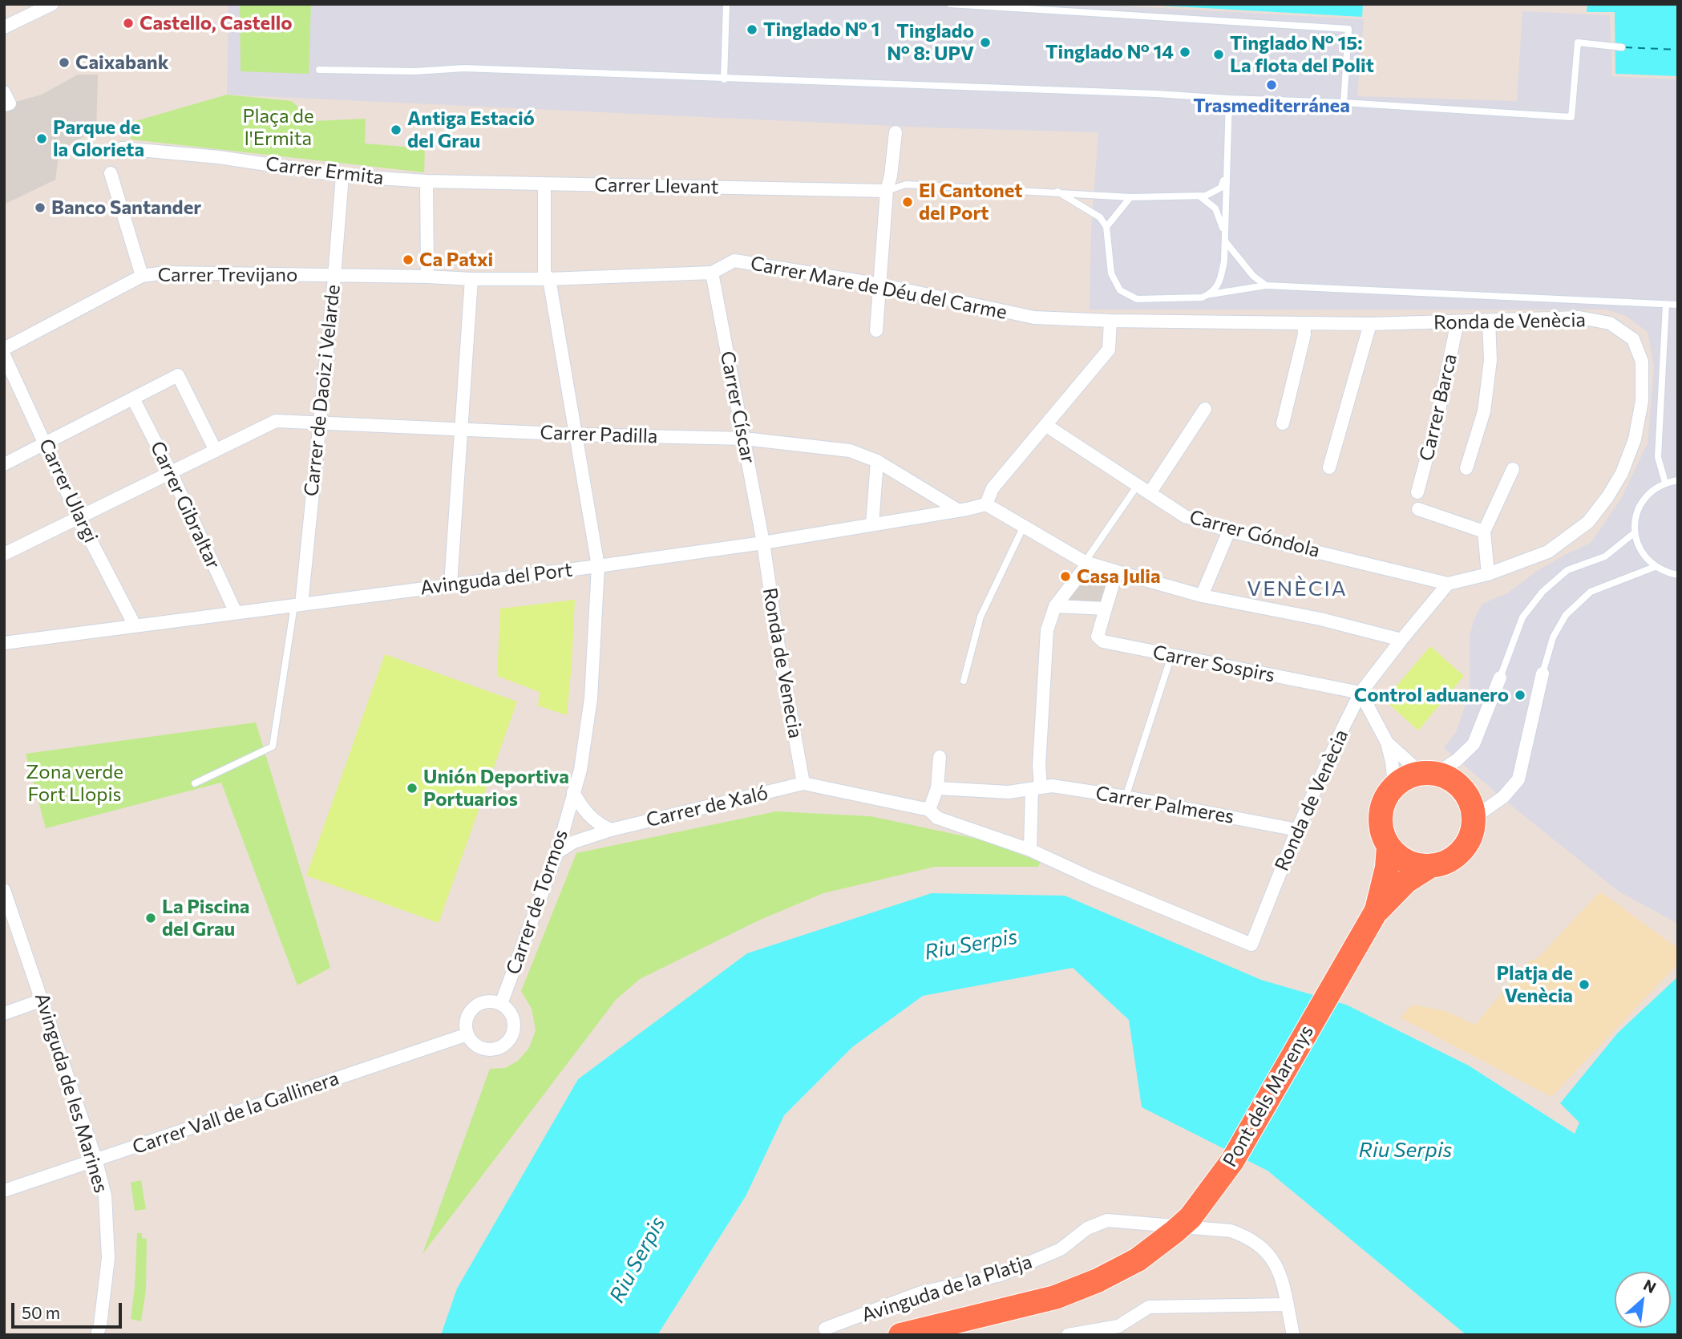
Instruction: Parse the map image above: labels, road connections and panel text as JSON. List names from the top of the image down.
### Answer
{
  "streets": {
    "highway": ["Pont dels Marenys"],
    "street": [
      "Carrer Ermita",
      "Carrer Llevant",
      "Carrer Trevijano",
      "Carrer Mare de Déu del Carme",
      "Ronda de Venècia",
      "Carrer de Daoiz i Velarde",
      "Carrer Císcar",
      "Carrer Barca",
      "Carrer Padilla",
      "Carrer Ulargi",
      "Carrer Gibraltar",
      "Carrer Góndola",
      "Avinguda del Port",
      "Ronda de Venecia",
      "Carrer Sospirs",
      "Carrer Palmeres",
      "Carrer de Xaló",
      "Carrer de Tormos",
      "Avinguda de les Marines",
      "Carrer Vall de la Gallinera",
      "Avinguda de la Platja"
    ]
  },
  "crossings": [
    ["Carrer Ermita", "Carrer Llevant"],
    ["Carrer Ermita", "Carrer de Daoiz i Velarde"],
    ["Carrer Llevant", "Carrer de Tormos"],
    ["Carrer Trevijano", "Carrer Mare de Déu del Carme"],
    ["Carrer Trevijano", "Carrer de Daoiz i Velarde"],
    ["Carrer Mare de Déu del Carme", "Ronda de Venècia"],
    ["Carrer Mare de Déu del Carme", "Carrer Císcar"],
    ["Carrer Mare de Déu del Carme", "Carrer de Tormos"],
    ["Ronda de Venècia", "Carrer Barca"],
    ["Ronda de Venècia", "Carrer Góndola"],
    ["Ronda de Venècia", "Ronda de Venecia"],
    ["Ronda de Venècia", "Carrer Sospirs"],
    ["Ronda de Venècia", "Carrer Palmeres"],
    ["Ronda de Venècia", "Carrer de Xaló"],
    ["Carrer de Daoiz i Velarde", "Carrer Padilla"],
    ["Carrer de Daoiz i Velarde", "Avinguda del Port"],
    ["Carrer Císcar", "Carrer Padilla"],
    ["Carrer Císcar", "Avinguda del Port"],
    ["Carrer Císcar", "Ronda de Venecia"],
    ["Carrer Padilla", "Carrer Ulargi"],
    ["Carrer Padilla", "Carrer Gibraltar"],
    ["Carrer Padilla", "Avinguda del Port"],
    ["Carrer Padilla", "Carrer de Tormos"],
    ["Carrer Ulargi", "Avinguda del Port"],
    ["Carrer Gibraltar", "Avinguda del Port"],
    ["Avinguda del Port", "Ronda de Venecia"],
    ["Avinguda del Port", "Carrer de Tormos"],
    ["Ronda de Venecia", "Carrer de Xaló"],
    ["Carrer de Xaló", "Carrer de Tormos"],
    ["Carrer de Tormos", "Carrer Vall de la Gallinera"],
    ["Avinguda de les Marines", "Carrer Vall de la Gallinera"]
  ],
  "districts": ["VENÈCIA"],
  "water": ["Riu Serpis"],
  "parks": ["Plaça de l'Ermita", "Zona verde Fort Llopis"],
  "places": [
    "Castello, Castello",
    "Tinglado Nº 1",
    "Tinglado Nº 8: UPV",
    "Tinglado Nº 14",
    "Tinglado Nº 15: La flota del Polit",
    "Caixabank",
    "Trasmediterránea",
    "Antiga Estació del Grau",
    "Parque de la Glorieta",
    "El Cantonet del Port",
    "Banco Santander",
    "Ca Patxi",
    "Casa Julia",
    "Control aduanero",
    "Unión Deportiva Portuarios",
    "La Piscina del Grau",
    "Platja de Venècia"
  ],
  "scale_bar": "50 m",
  "north": "top right"
}
